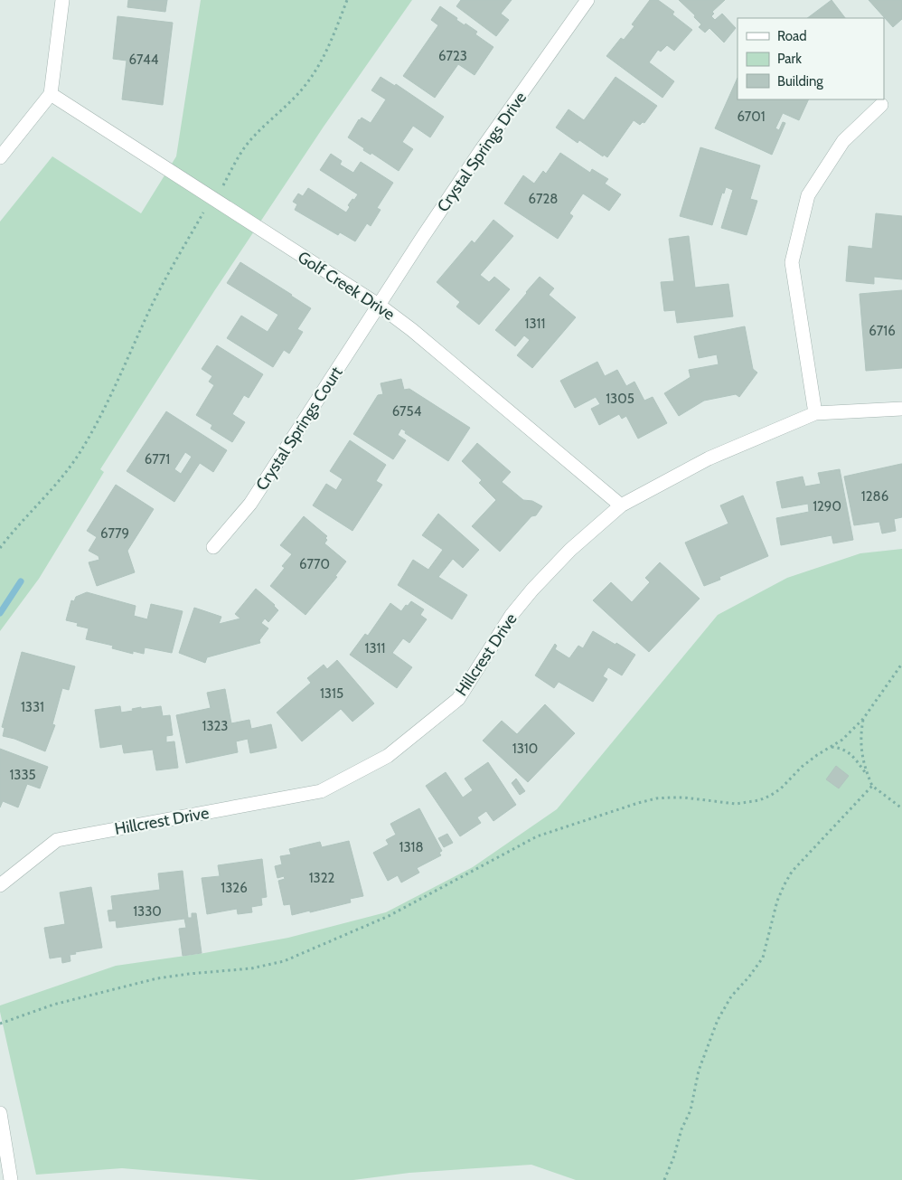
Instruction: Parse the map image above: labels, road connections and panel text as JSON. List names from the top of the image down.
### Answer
{
  "streets": {
    "street": [
      "Crystal Springs Drive",
      "Golf Creek Drive",
      "Crystal Springs Court",
      "Hillcrest Drive"
    ]
  },
  "crossings": [
    ["Crystal Springs Drive", "Golf Creek Drive"],
    ["Crystal Springs Drive", "Crystal Springs Court"],
    ["Golf Creek Drive", "Crystal Springs Court"],
    ["Golf Creek Drive", "Hillcrest Drive"]
  ],
  "house_numbers": [
    "6723",
    "6744",
    "6701",
    "6728",
    "1311",
    "6716",
    "1305",
    "6754",
    "6771",
    "1286",
    "1290",
    "6779",
    "6770",
    "1311",
    "1315",
    "1331",
    "1323",
    "1310",
    "1335",
    "1318",
    "1322",
    "1326",
    "1330"
  ],
  "legend": ["Road", "Park", "Building"]
}
